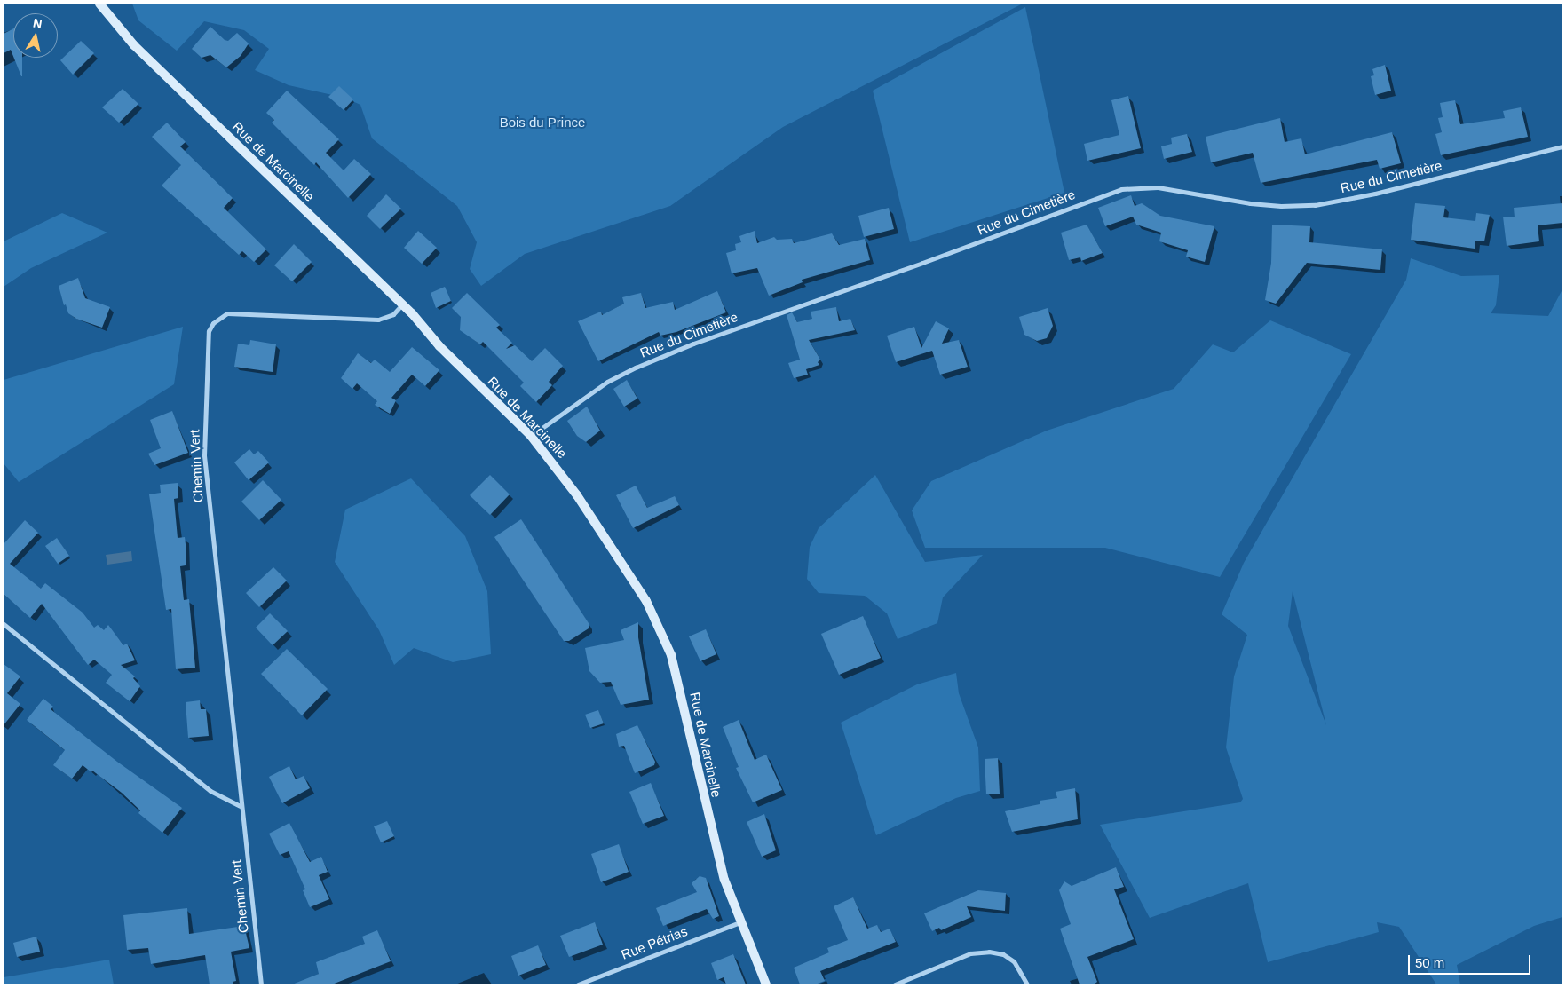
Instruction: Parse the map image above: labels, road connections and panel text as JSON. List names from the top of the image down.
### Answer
{
  "streets": {
    "street": [
      "Rue de Marcinelle",
      "Rue du Cimetière",
      "Chemin Vert",
      "Rue Pétrias"
    ]
  },
  "crossings": [
    ["Rue de Marcinelle", "Rue du Cimetière"],
    ["Rue de Marcinelle", "Chemin Vert"],
    ["Rue de Marcinelle", "Rue Pétrias"]
  ],
  "parks": ["Bois du Prince"],
  "scale_bar": "50 m",
  "north": "top"
}
